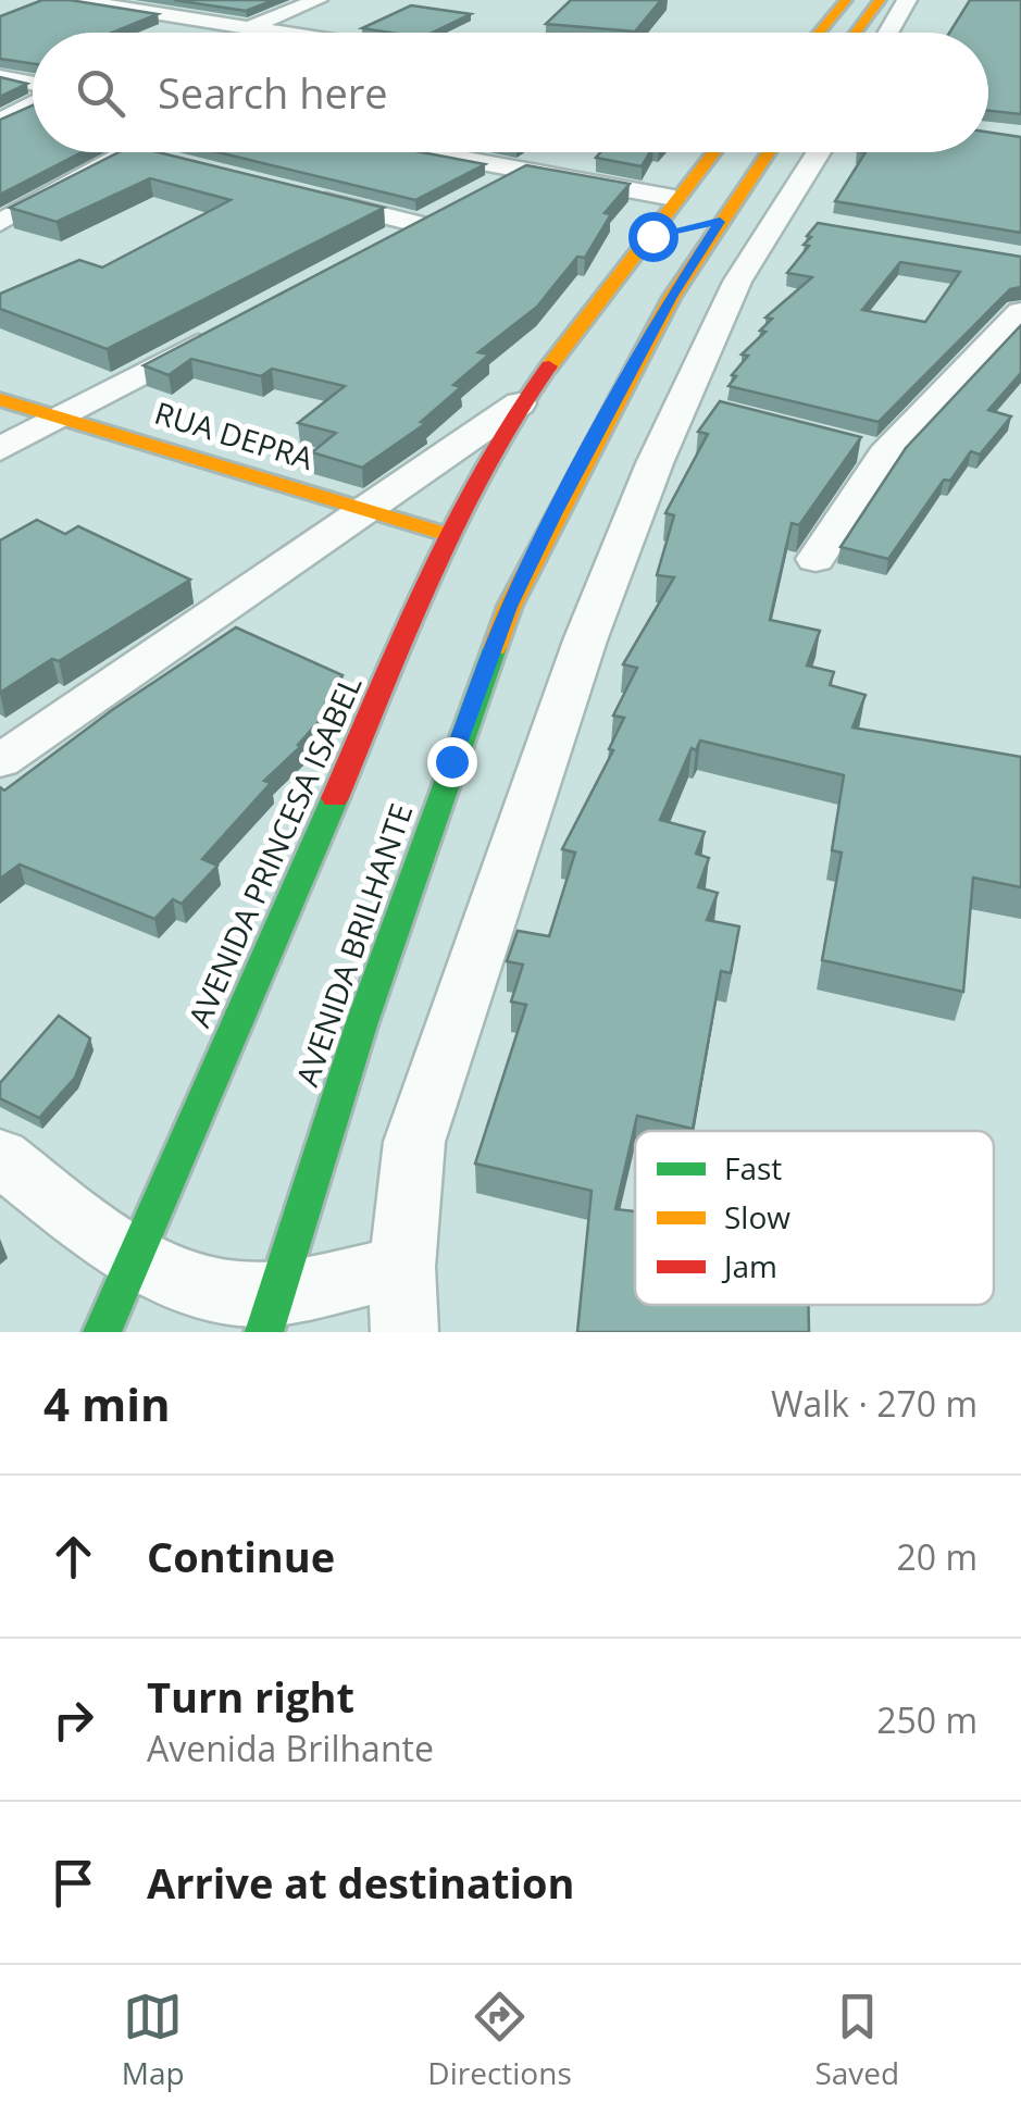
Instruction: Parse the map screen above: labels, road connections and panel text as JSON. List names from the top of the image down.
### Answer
{
  "streets": {
    "street": ["RUA DEPRA", "AVENIDA PRINCESA ISABEL", "AVENIDA BRILHANTE"]
  },
  "crossings": [
    ["RUA DEPRA", "AVENIDA PRINCESA ISABEL"]
  ],
  "legend": ["Fast", "Slow", "Jam"],
  "page": {
    "search": "Search here",
    "heading": ["4 min", "Walk · 270 m"],
    "list": [
      ["Continue", "20 m"],
      ["Turn right", "Avenida Brilhante", "250 m"],
      "Arrive at destination"
    ],
    "nav": ["Map", "Directions", "Saved"]
  }
}
